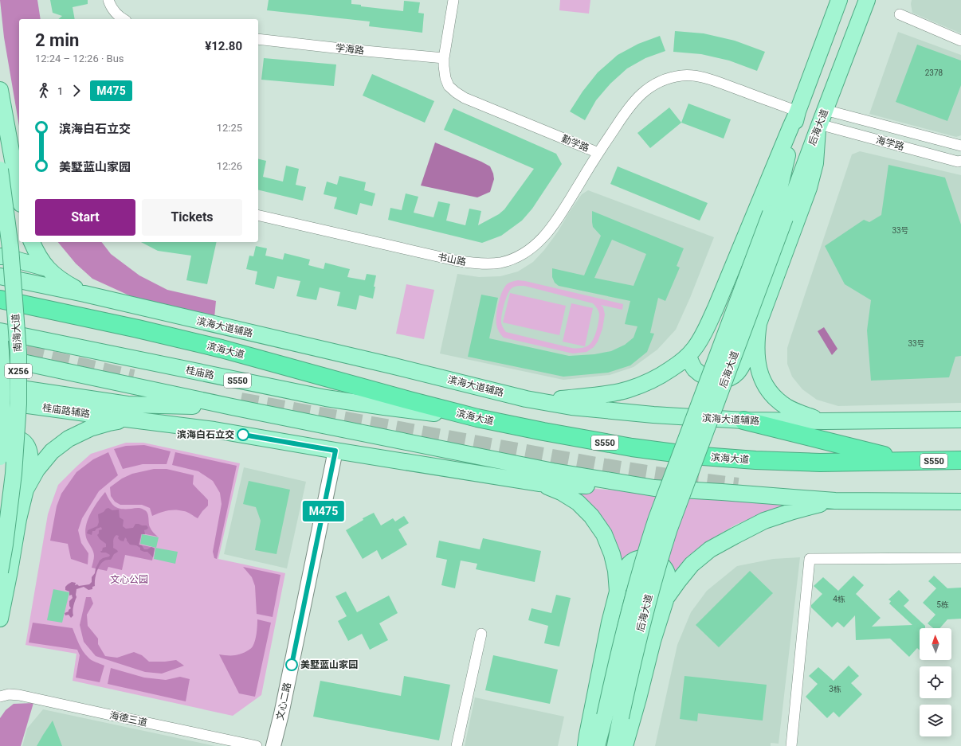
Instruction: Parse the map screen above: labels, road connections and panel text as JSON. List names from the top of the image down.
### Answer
{
  "streets": {
    "highway": ["滨海大道", "S550"],
    "main road": [
      "后海大道",
      "滨海大道辅路",
      "南海大道",
      "X256",
      "桂庙路",
      "桂庙路辅路"
    ],
    "street": [
      "学海路",
      "勤学路",
      "海学路",
      "书山路",
      "文心二路",
      "海德三道"
    ]
  },
  "crossings": [
    ["学海路", "勤学路"],
    ["后海大道", "勤学路"],
    ["后海大道", "海学路"],
    ["勤学路", "书山路"],
    ["滨海大道", "桂庙路"]
  ],
  "parks": ["文心公园"],
  "places": ["滨海白石立交", "美墅蓝山家园"],
  "lines": ["bus line M475"],
  "house_numbers": [
    "2378",
    "33号",
    "33号",
    "4栋",
    "5栋",
    "3栋"
  ],
  "north": "top",
  "page": {
    "on_map": "M475",
    "heading": ["2 min", "12:24 – 12:26 · Bus", "¥12.80"],
    "legs": ["1", "M475"],
    "list": [
      {
        "name": "滨海白石立交",
        "value": "12:25"
      },
      {
        "name": "美墅蓝山家园",
        "value": "12:26"
      }
    ],
    "buttons": ["Start", "Tickets"]
  }
}
